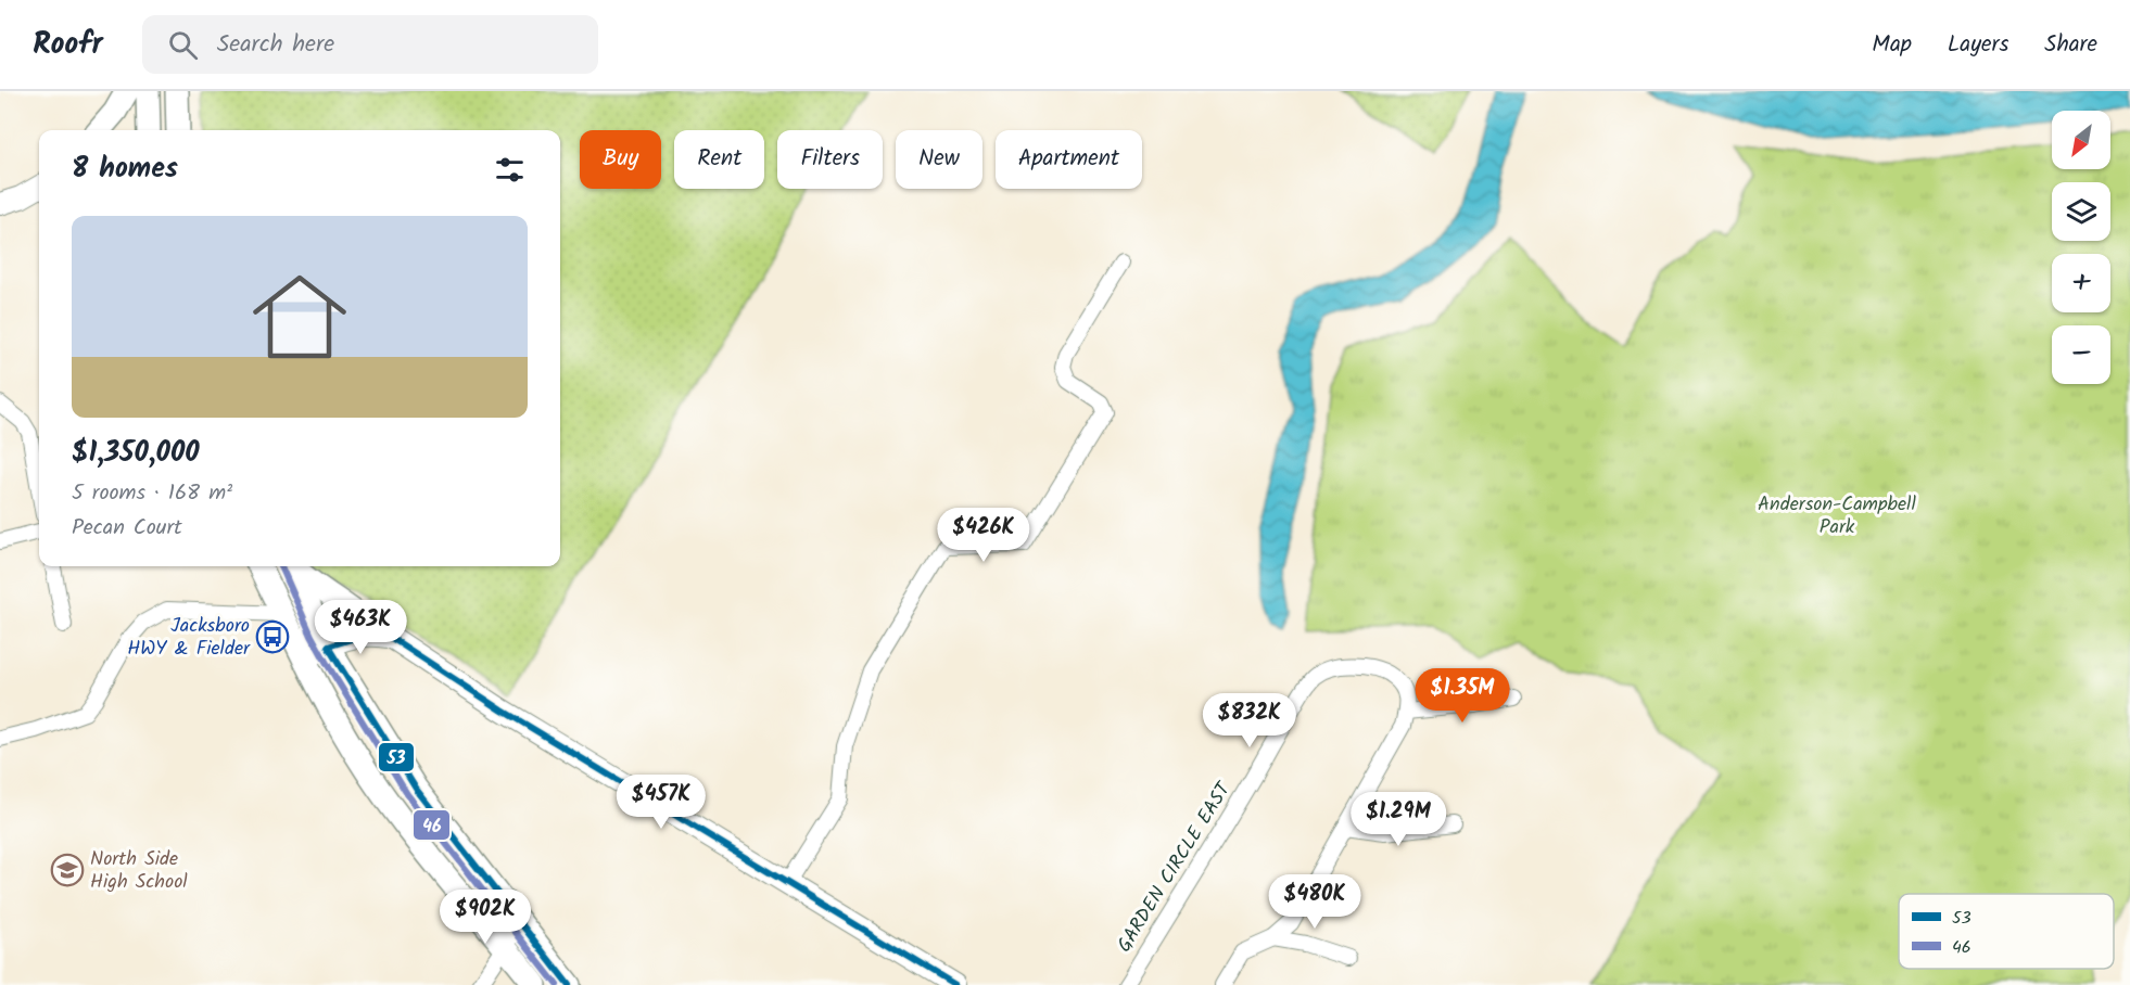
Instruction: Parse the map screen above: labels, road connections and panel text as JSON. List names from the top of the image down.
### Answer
{
  "streets": {
    "street": ["GARDEN CIRCLE EAST"]
  },
  "parks": ["Anderson-Campbell Park"],
  "places": {
    "bus stop": ["Jacksboro HWY & Fielder"],
    "school or university": ["North Side High School"]
  },
  "lines": ["transit line 46", "transit line 53"],
  "legend": ["53", "46"],
  "north": "bottom left",
  "page": {
    "header": "Roofr",
    "search": "Search here",
    "nav": ["Map", "Layers", "Share"],
    "map_buttons": ["+", "−"],
    "chip": [
      "Buy",
      "Rent",
      "Filters",
      "New",
      "Apartment"
    ],
    "heading": "8 homes",
    "list": [
      {
        "name": "$1,350,000",
        "note": "5 rooms · 168 m² · Pecan Court"
      }
    ],
    "price": [
      "$426K",
      "$463K",
      "$1.35M",
      "$832K",
      "$457K",
      "$1.29M",
      "$480K",
      "$902K"
    ]
  }
}
